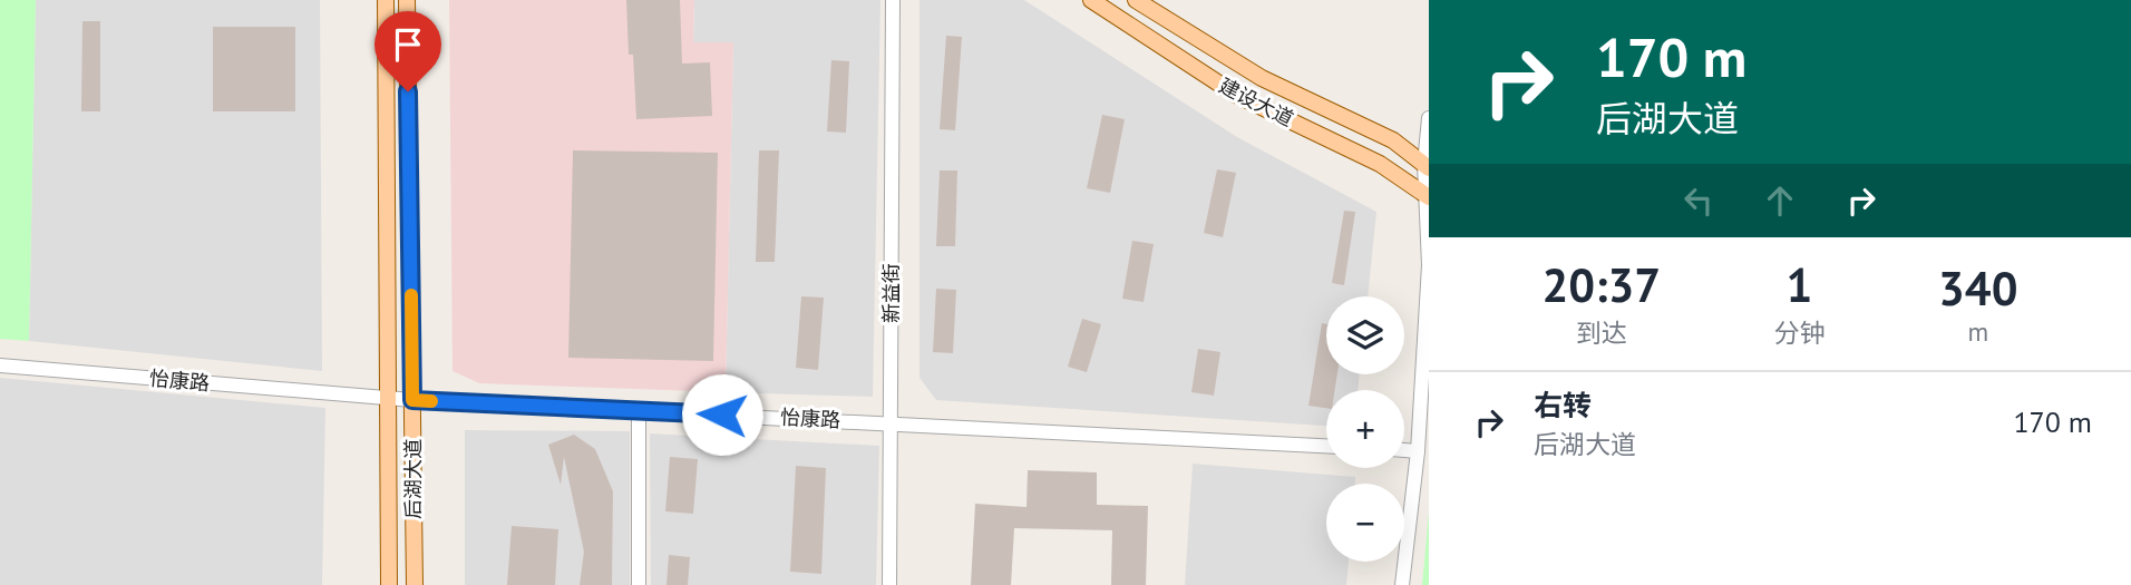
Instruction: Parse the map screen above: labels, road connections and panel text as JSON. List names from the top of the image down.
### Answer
{
  "streets": {
    "main road": ["建设大道", "后湖大道"],
    "street": ["新益街", "怡康路"]
  },
  "crossings": [
    ["新益街", "怡康路"],
    ["怡康路", "后湖大道"]
  ],
  "page": {
    "turn": ["170 m", "后湖大道"],
    "eta": [
      "20:37",
      "到达",
      "1",
      "分钟",
      "340",
      "m"
    ],
    "map_buttons": ["+", "−"],
    "list": [
      {
        "name": "右转",
        "note": "后湖大道",
        "value": "170 m"
      }
    ]
  }
}
